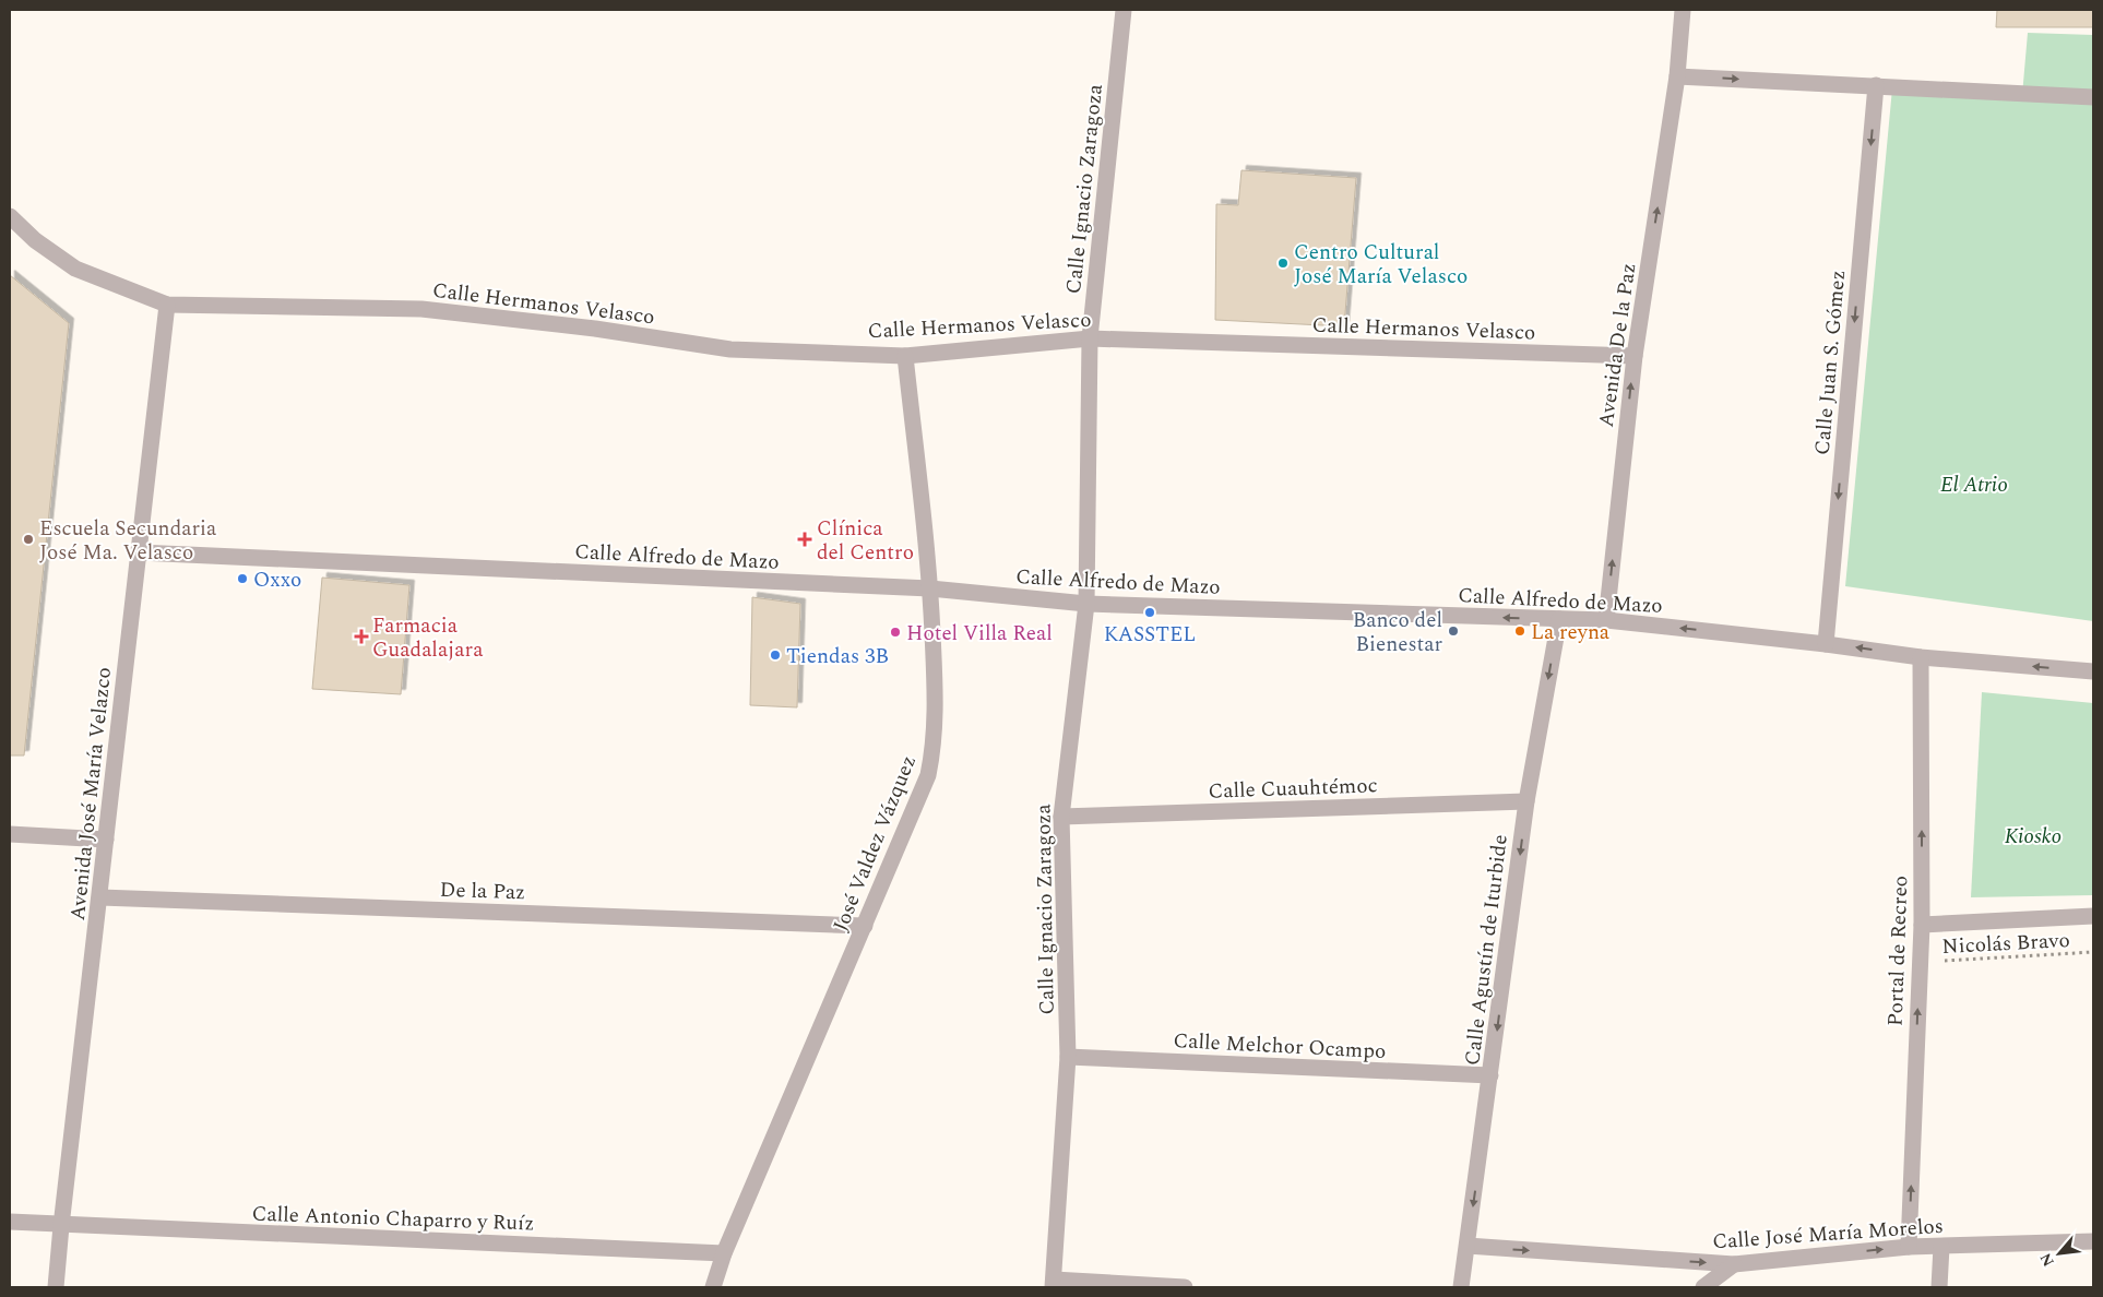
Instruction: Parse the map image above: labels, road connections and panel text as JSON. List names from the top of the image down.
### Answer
{
  "streets": {
    "street": [
      "Calle Ignacio Zaragoza",
      "Calle Hermanos Velasco",
      "Avenida De la Paz",
      "Calle Juan S. Gómez",
      "Calle Alfredo de Mazo",
      "Calle Cuauhtémoc",
      "Avenida José María Velazco",
      "José Valdez Vázquez",
      "De la Paz",
      "Calle Agustín de Iturbide",
      "Portal de Recreo",
      "Calle Melchor Ocampo",
      "Calle Antonio Chaparro y Ruíz",
      "Calle José María Morelos"
    ],
    "path": ["Nicolás Bravo"]
  },
  "crossings": [
    ["Calle Ignacio Zaragoza", "Calle Hermanos Velasco"],
    ["Calle Ignacio Zaragoza", "Calle Alfredo de Mazo"],
    ["Calle Ignacio Zaragoza", "Calle Cuauhtémoc"],
    ["Calle Ignacio Zaragoza", "Calle Melchor Ocampo"],
    ["Calle Hermanos Velasco", "Avenida De la Paz"],
    ["Calle Hermanos Velasco", "Avenida José María Velazco"],
    ["Calle Hermanos Velasco", "José Valdez Vázquez"],
    ["Avenida De la Paz", "Calle Alfredo de Mazo"],
    ["Calle Juan S. Gómez", "Calle Alfredo de Mazo"],
    ["Calle Alfredo de Mazo", "Avenida José María Velazco"],
    ["Calle Alfredo de Mazo", "José Valdez Vázquez"],
    ["Calle Alfredo de Mazo", "Calle Agustín de Iturbide"],
    ["Calle Alfredo de Mazo", "Portal de Recreo"],
    ["Calle Cuauhtémoc", "Calle Agustín de Iturbide"],
    ["Avenida José María Velazco", "De la Paz"],
    ["Avenida José María Velazco", "Calle Antonio Chaparro y Ruíz"],
    ["José Valdez Vázquez", "De la Paz"],
    ["José Valdez Vázquez", "Calle Antonio Chaparro y Ruíz"],
    ["Nicolás Bravo", "Portal de Recreo"],
    ["Calle Agustín de Iturbide", "Calle Melchor Ocampo"],
    ["Calle Agustín de Iturbide", "Calle José María Morelos"],
    ["Portal de Recreo", "Calle José María Morelos"]
  ],
  "one_way": [
    "Avenida De la Paz",
    "Calle Juan S. Gómez",
    "Calle Alfredo de Mazo",
    "Calle Agustín de Iturbide",
    "Portal de Recreo",
    "Calle José María Morelos"
  ],
  "parks": ["El Atrio", "Kiosko"],
  "places": {
    "other": [
      "Centro Cultural José María Velasco",
      "Escuela Secundaria José Ma. Velasco",
      "Oxxo",
      "KASSTEL",
      "Banco del Bienestar",
      "La reyna",
      "Hotel Villa Real",
      "Tiendas 3B"
    ],
    "health": ["Clínica del Centro", "Farmacia Guadalajara"]
  },
  "north": "bottom left"
}
